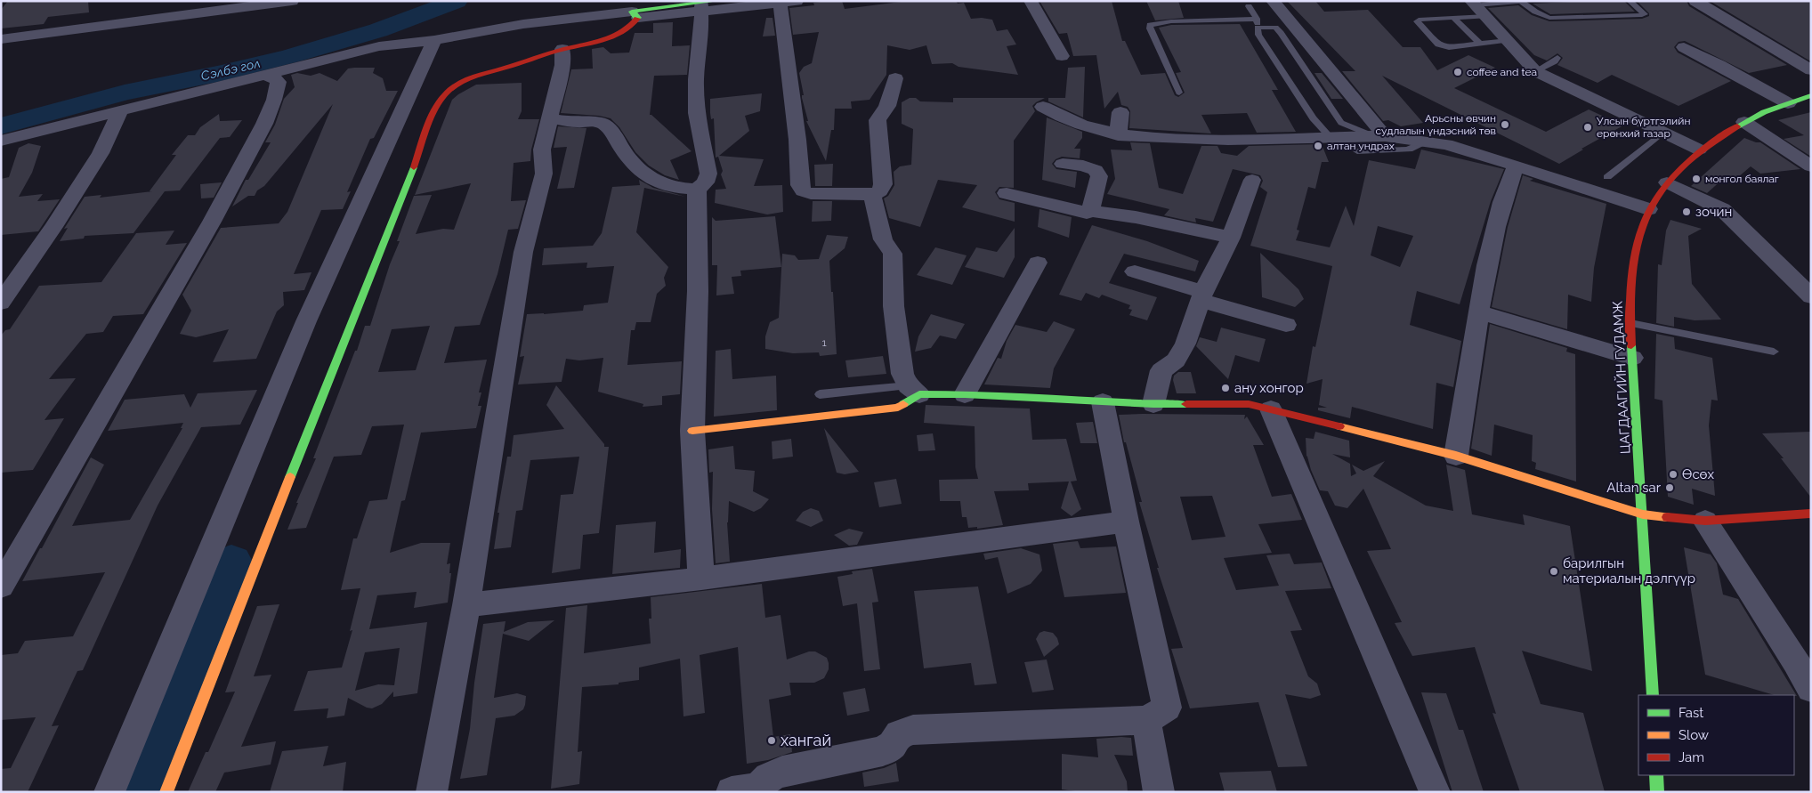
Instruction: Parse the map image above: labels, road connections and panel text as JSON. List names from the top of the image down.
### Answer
{
  "streets": {
    "street": ["ЦАГДААГИЙН ГУДАМЖ"]
  },
  "water": ["Сэлбэ гол"],
  "places": [
    "coffee and tea",
    "Арьсны өвчин судлалын үндэсний төв",
    "Улсын бүртгэлийн ерөнхий газар",
    "алтан ундрах",
    "монгол баялаг",
    "зочин",
    "ану хонгор",
    "Өсөх",
    "Altan sar",
    "барилгын материалын дэлгүүр",
    "хангай"
  ],
  "house_numbers": ["1"],
  "legend": ["Fast", "Slow", "Jam"]
}
